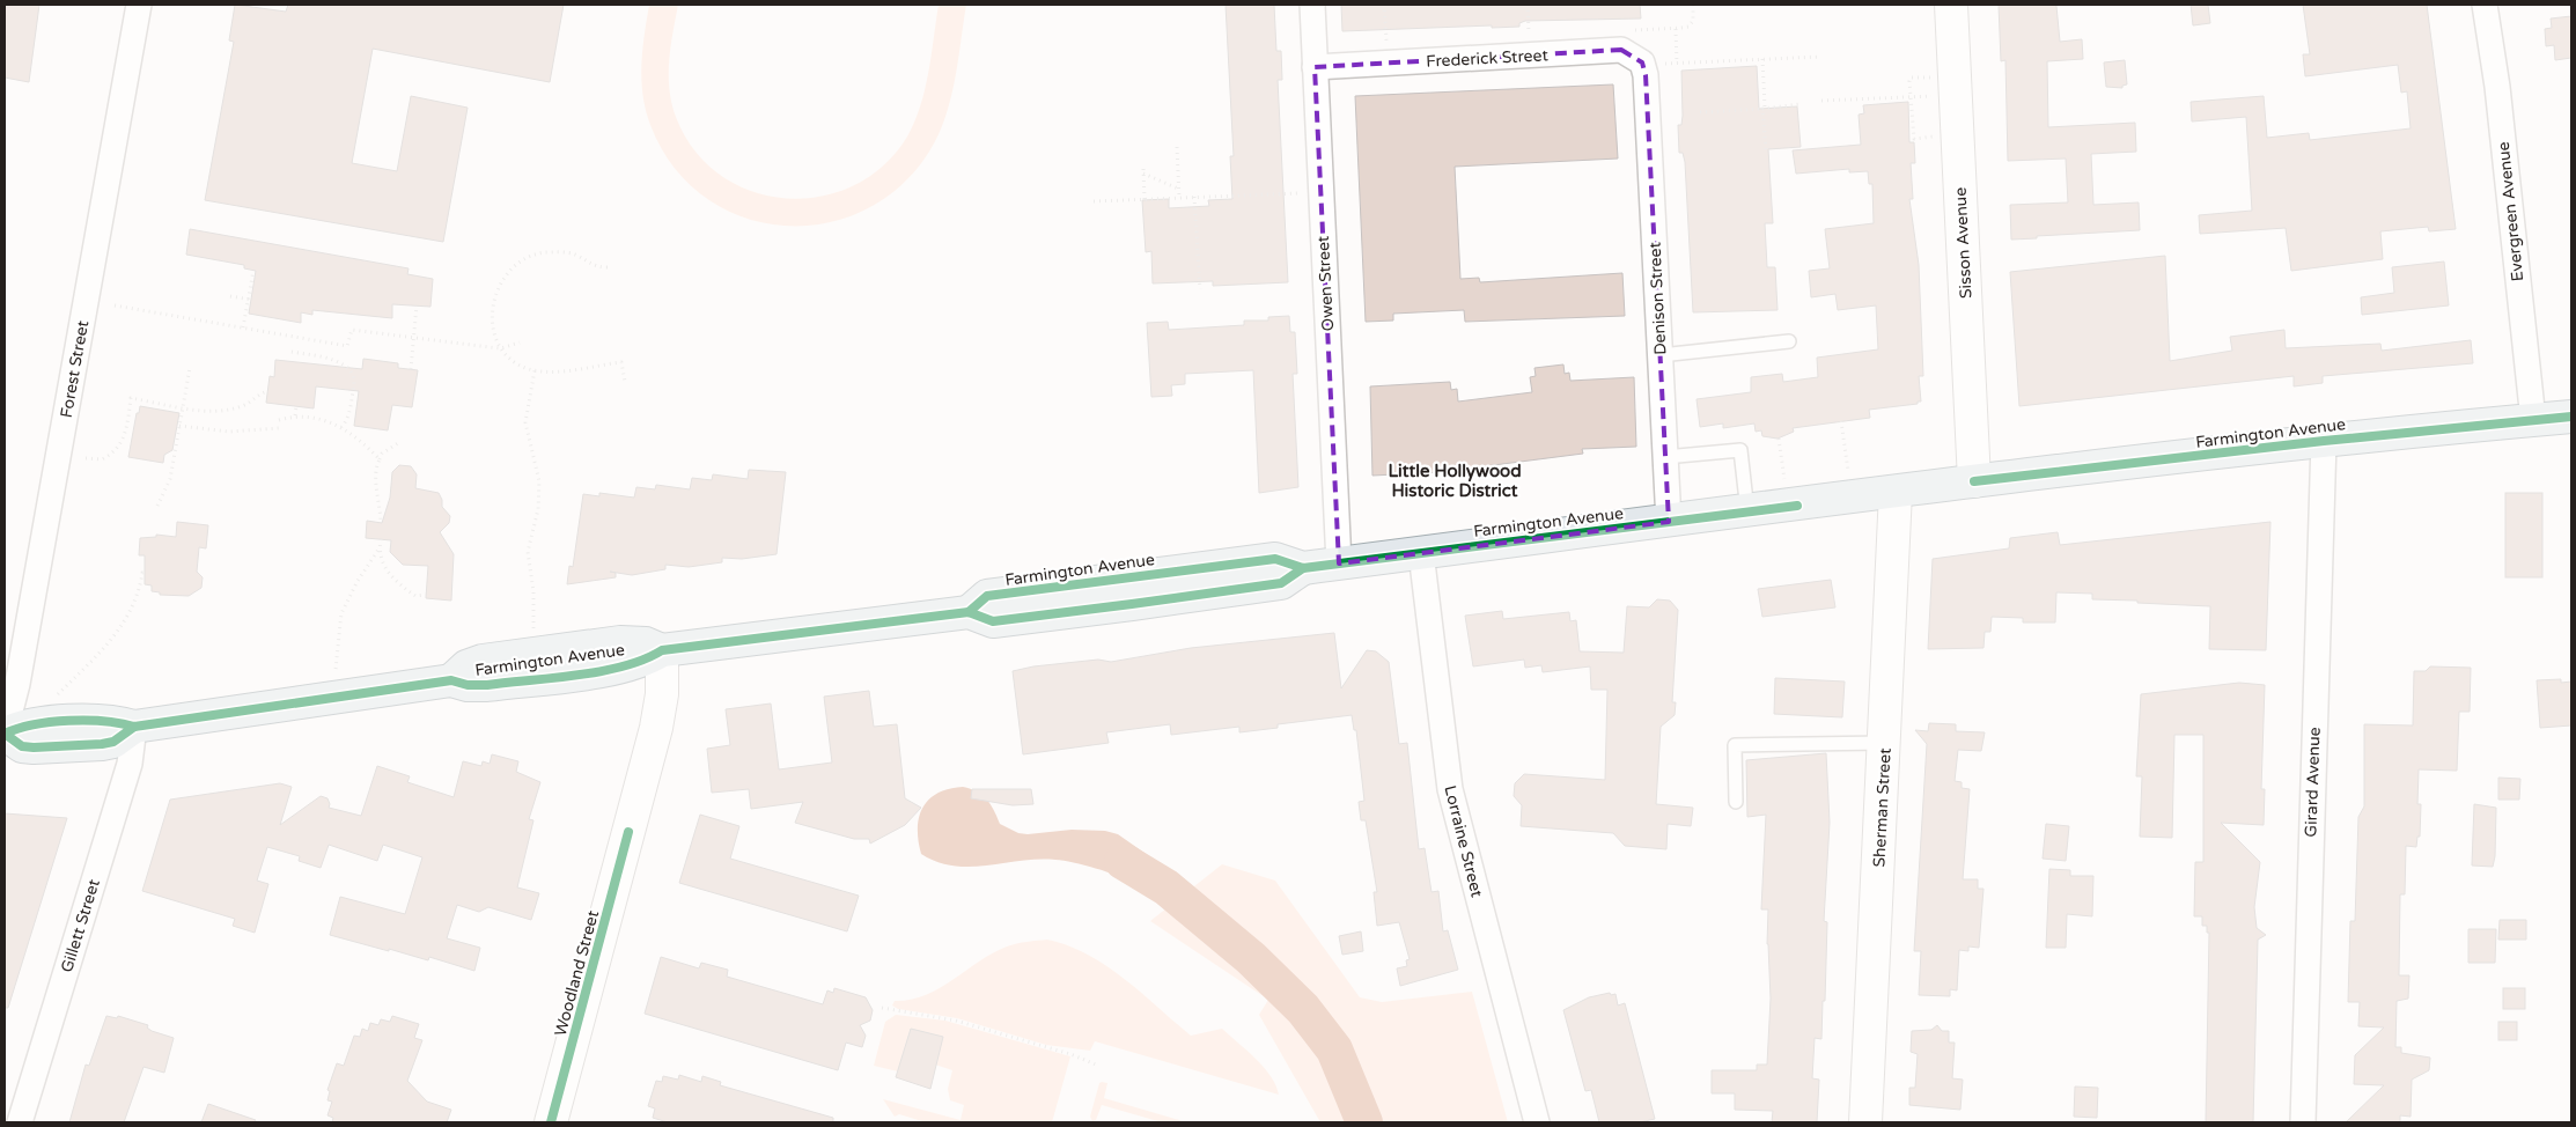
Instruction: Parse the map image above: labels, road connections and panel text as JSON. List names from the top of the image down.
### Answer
{
  "streets": {
    "main road": [
      "Sisson Avenue",
      "Farmington Avenue",
      "Sherman Street",
      "Woodland Street"
    ],
    "street": [
      "Frederick Street",
      "Evergreen Avenue",
      "Owen Street",
      "Denison Street",
      "Forest Street",
      "Girard Avenue",
      "Lorraine Street",
      "Gillett Street"
    ]
  },
  "crossings": [
    ["Frederick Street", "Owen Street"],
    ["Frederick Street", "Denison Street"],
    ["Evergreen Avenue", "Farmington Avenue"],
    ["Sisson Avenue", "Farmington Avenue"],
    ["Owen Street", "Farmington Avenue"],
    ["Denison Street", "Farmington Avenue"],
    ["Forest Street", "Farmington Avenue"],
    ["Farmington Avenue", "Girard Avenue"],
    ["Farmington Avenue", "Sherman Street"],
    ["Farmington Avenue", "Lorraine Street"],
    ["Farmington Avenue", "Gillett Street"],
    ["Farmington Avenue", "Woodland Street"]
  ],
  "districts": ["Little Hollywood Historic District"]
}
